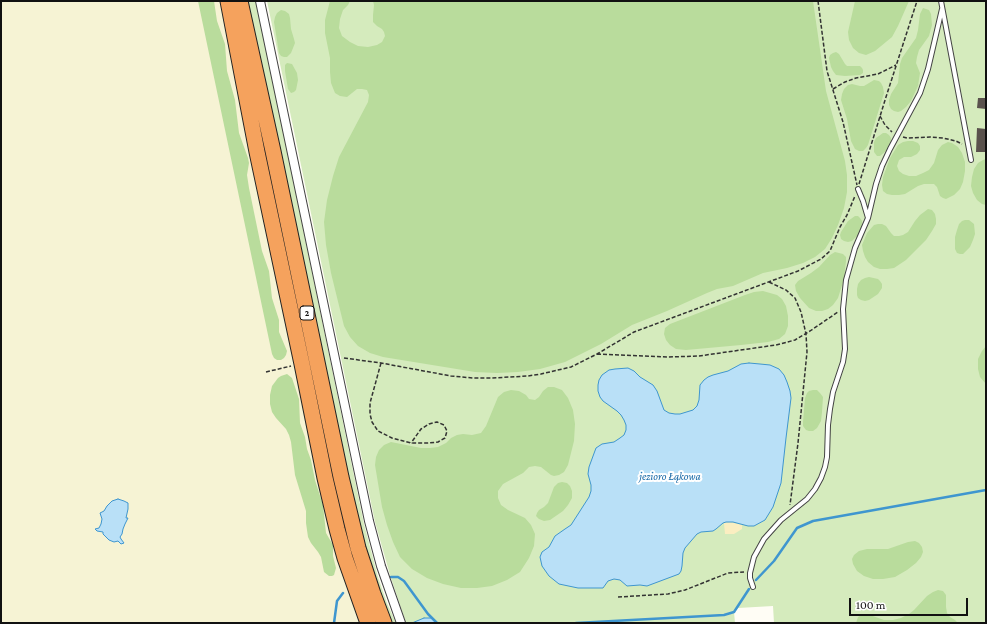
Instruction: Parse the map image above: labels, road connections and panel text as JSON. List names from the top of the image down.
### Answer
{
  "streets": {
    "highway": ["2"]
  },
  "water": ["jezioro Łąkowa"],
  "scale_bar": "100 m"
}
